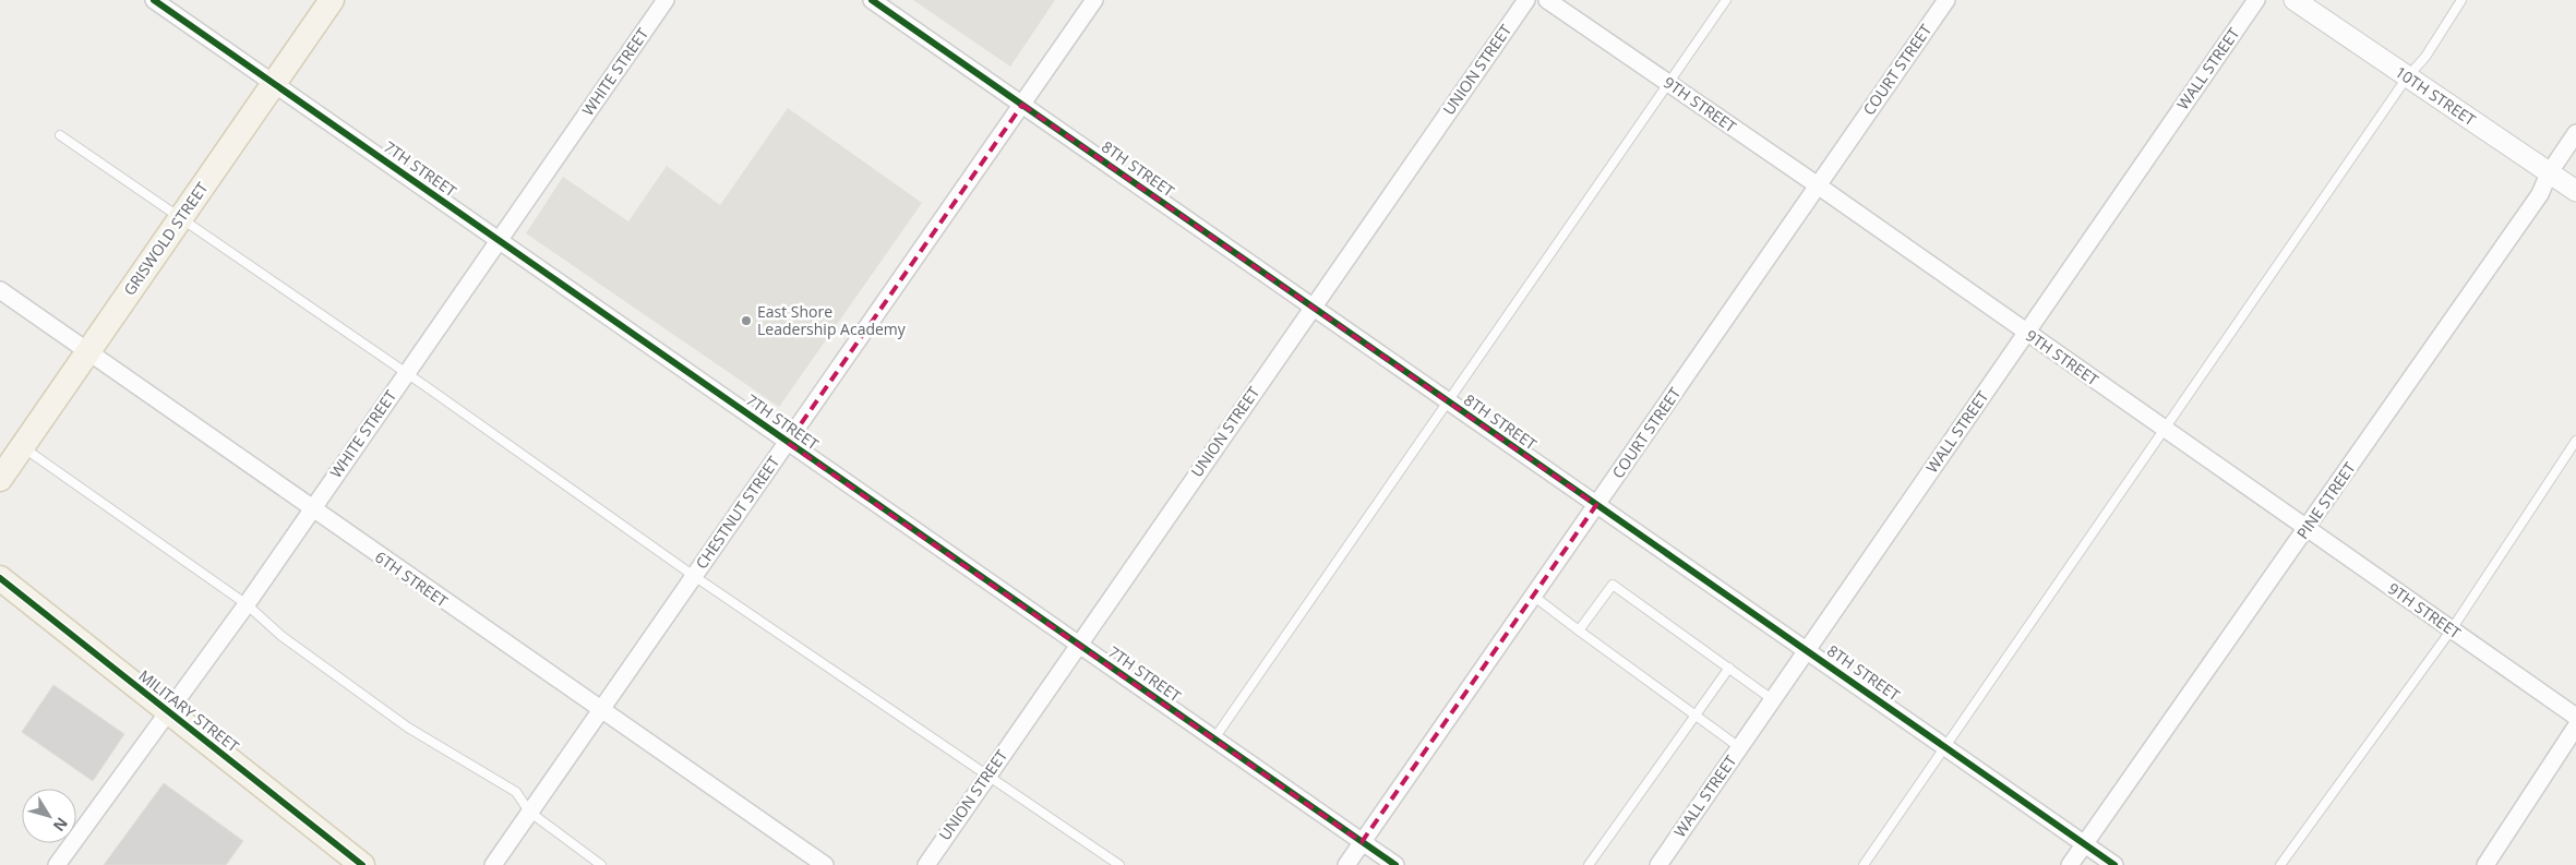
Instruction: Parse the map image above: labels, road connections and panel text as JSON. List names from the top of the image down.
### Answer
{
  "streets": {
    "main road": ["GRISWOLD STREET", "MILITARY STREET"],
    "street": [
      "WALL STREET",
      "UNION STREET",
      "COURT STREET",
      "WHITE STREET",
      "10TH STREET",
      "9TH STREET",
      "7TH STREET",
      "8TH STREET",
      "PINE STREET",
      "CHESTNUT STREET",
      "6TH STREET"
    ]
  },
  "crossings": [
    ["WALL STREET", "9TH STREET"],
    ["WALL STREET", "8TH STREET"],
    ["UNION STREET", "7TH STREET"],
    ["UNION STREET", "8TH STREET"],
    ["COURT STREET", "9TH STREET"],
    ["COURT STREET", "7TH STREET"],
    ["COURT STREET", "8TH STREET"],
    ["WHITE STREET", "7TH STREET"],
    ["WHITE STREET", "6TH STREET"],
    ["WHITE STREET", "MILITARY STREET"],
    ["10TH STREET", "PINE STREET"],
    ["9TH STREET", "PINE STREET"],
    ["7TH STREET", "GRISWOLD STREET"],
    ["7TH STREET", "CHESTNUT STREET"],
    ["8TH STREET", "PINE STREET"],
    ["8TH STREET", "CHESTNUT STREET"],
    ["GRISWOLD STREET", "6TH STREET"],
    ["CHESTNUT STREET", "6TH STREET"]
  ],
  "places": ["East Shore Leadership Academy"],
  "north": "bottom right"
}
